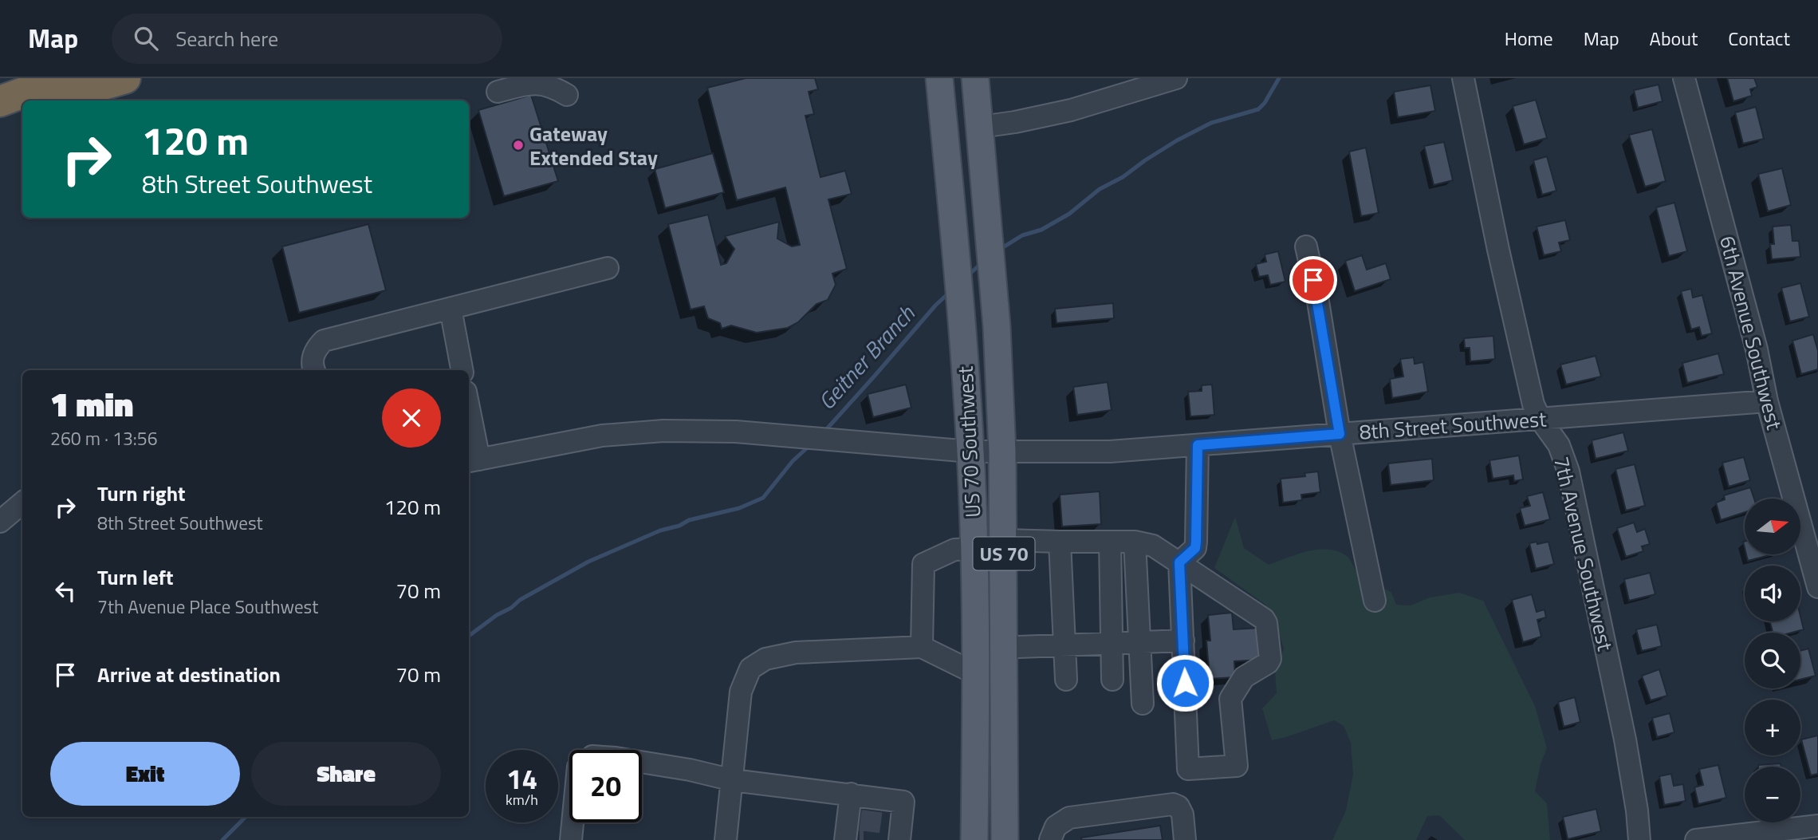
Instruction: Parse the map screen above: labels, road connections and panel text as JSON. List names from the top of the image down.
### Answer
{
  "streets": {
    "main road": ["US 70 Southwest", "US 70"],
    "street": ["6th Avenue Southwest", "8th Street Southwest", "7th Avenue Southwest"]
  },
  "crossings": [
    ["6th Avenue Southwest", "8th Street Southwest"],
    ["8th Street Southwest", "US 70 Southwest"],
    ["8th Street Southwest", "7th Avenue Southwest"]
  ],
  "water": ["Geitner Branch"],
  "places": ["Gateway Extended Stay"],
  "north": "right",
  "page": {
    "header": "Map",
    "search": "Search here",
    "nav": [
      "Home",
      "Map",
      "About",
      "Contact"
    ],
    "turn": ["120 m", "8th Street Southwest"],
    "heading": ["1 min", "260 m · 13:56"],
    "list": [
      {
        "name": "Turn right",
        "note": "8th Street Southwest",
        "value": "120 m"
      },
      {
        "name": "Turn left",
        "note": "7th Avenue Place Southwest",
        "value": "70 m"
      },
      {
        "name": "Arrive at destination",
        "value": "70 m"
      }
    ],
    "map_buttons": ["+", "−"],
    "buttons": ["Exit", "Share"],
    "speed": "14 km/h",
    "limit": "20"
  }
}
